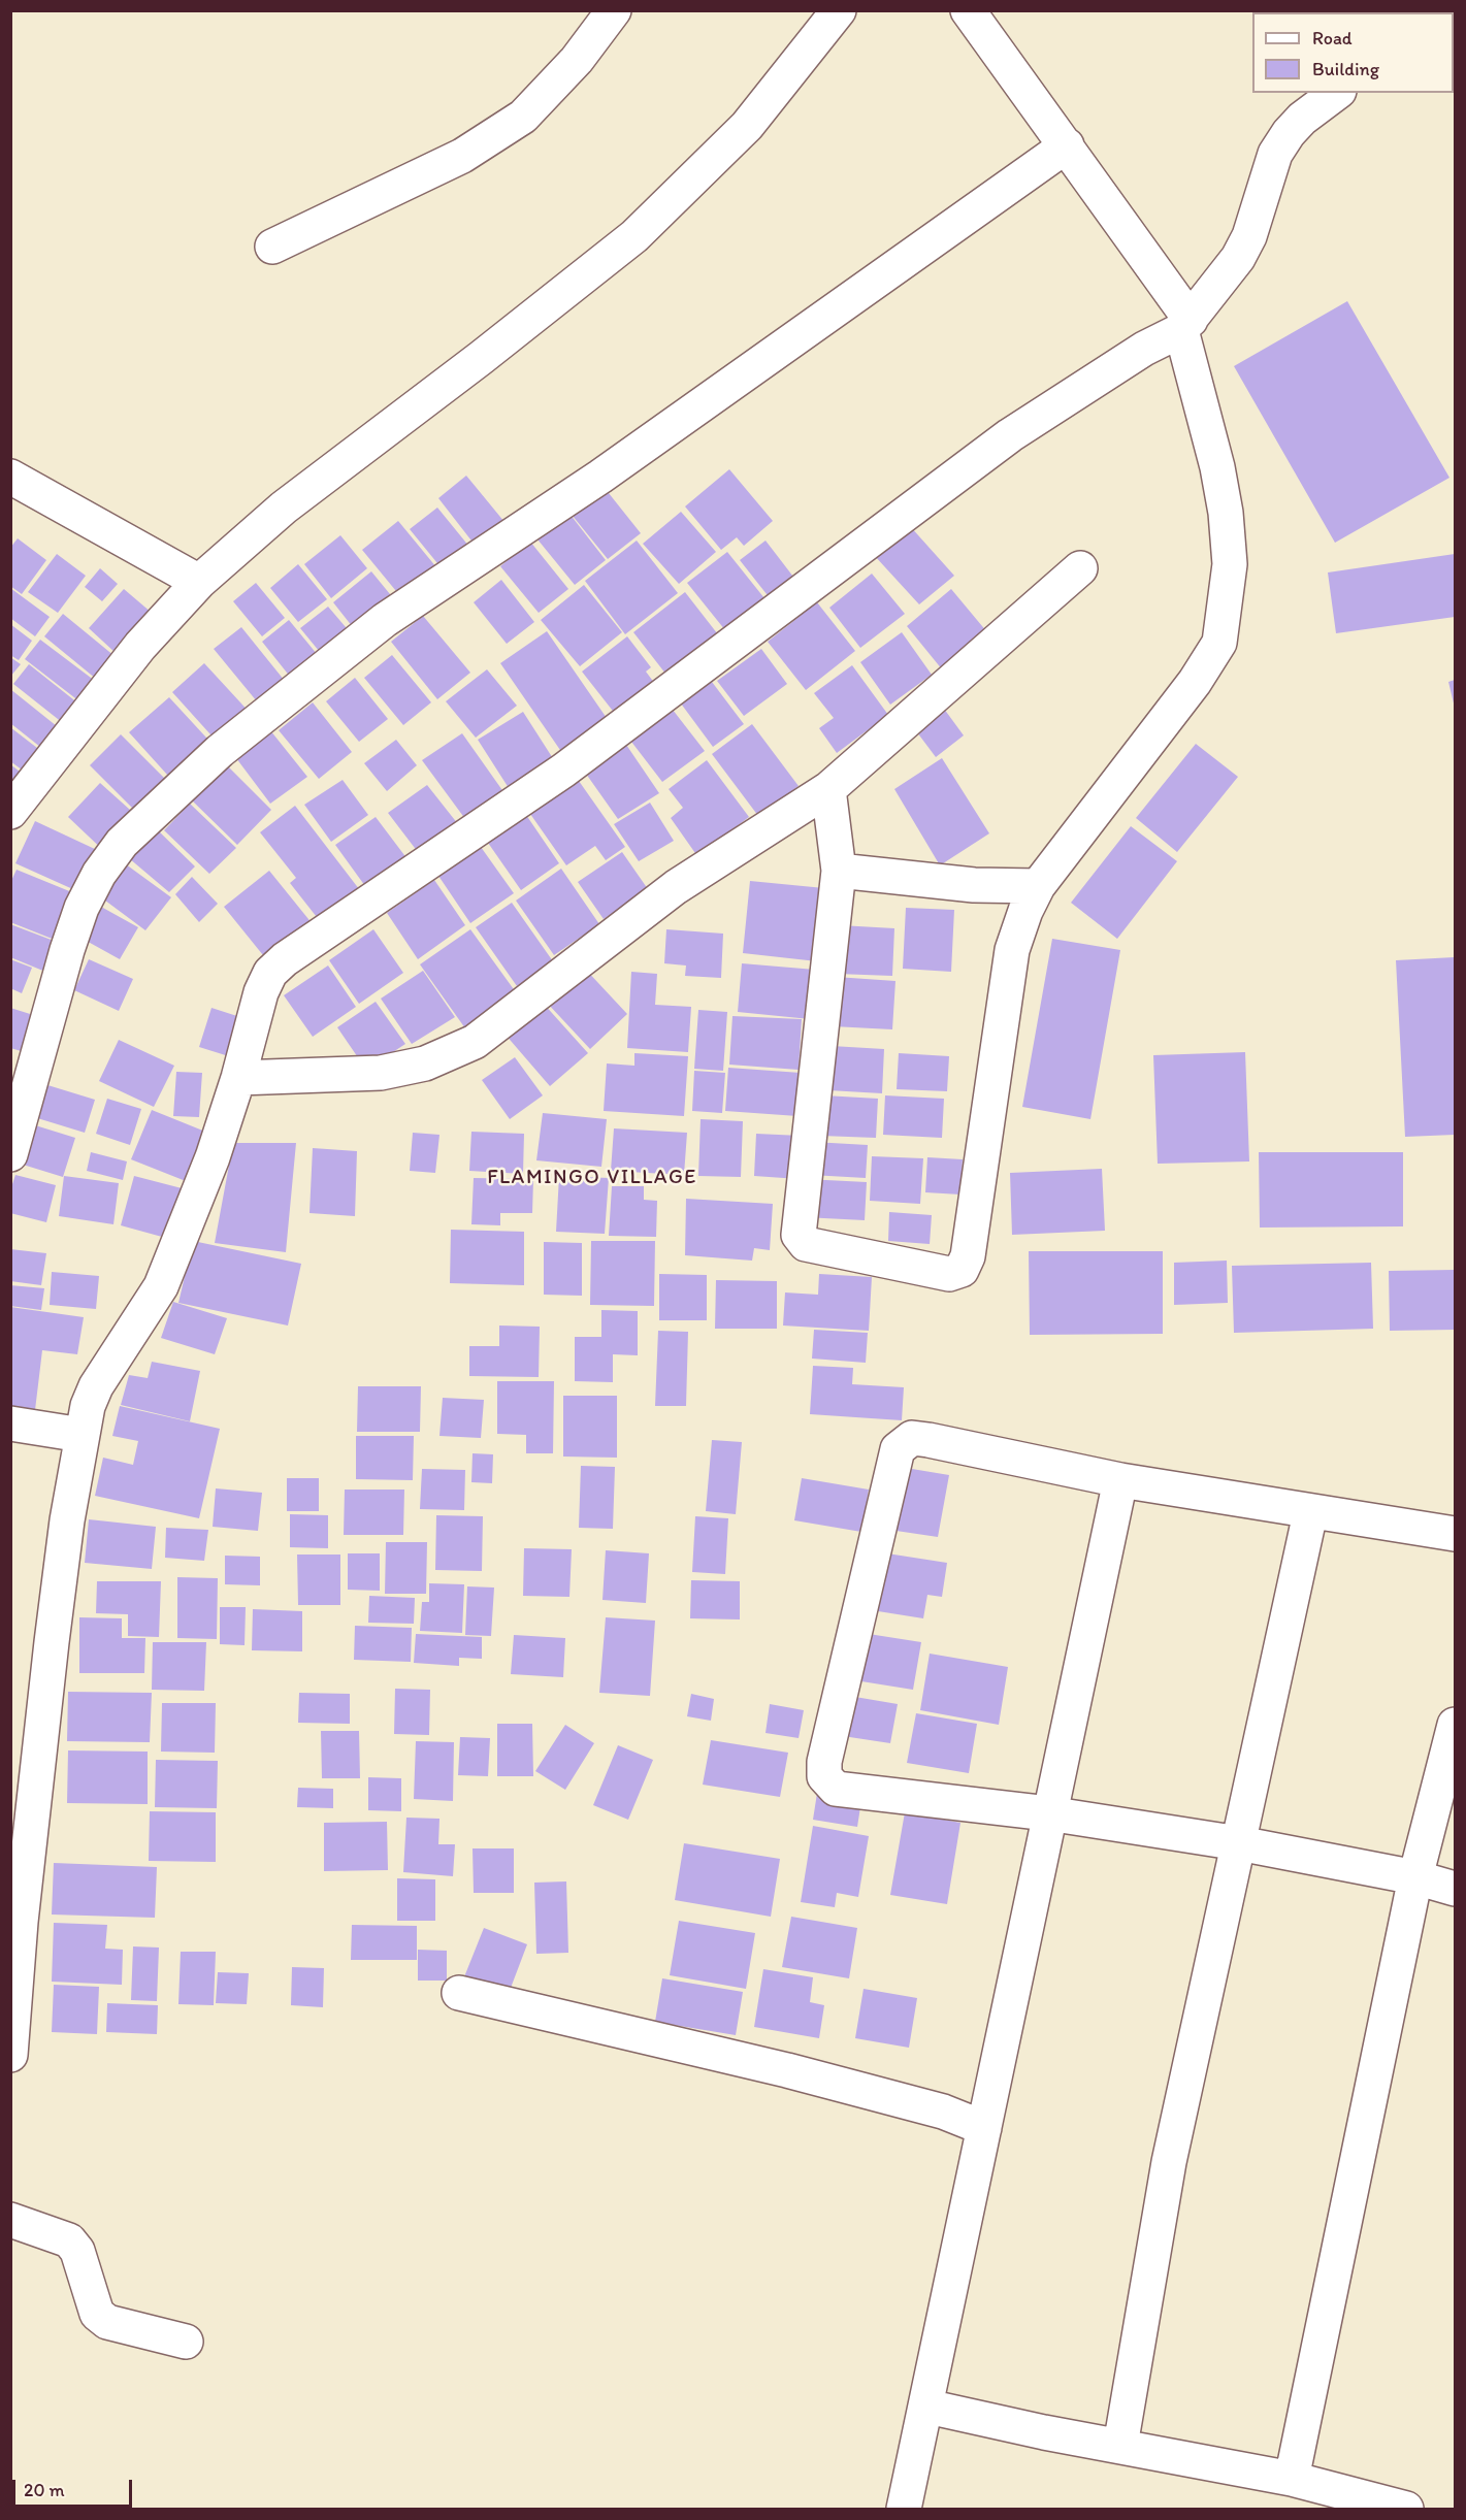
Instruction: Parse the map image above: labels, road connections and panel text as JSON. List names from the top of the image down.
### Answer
{
  "districts": ["FLAMINGO VILLAGE"],
  "legend": ["Road", "Building"],
  "scale_bar": "20 m"
}
